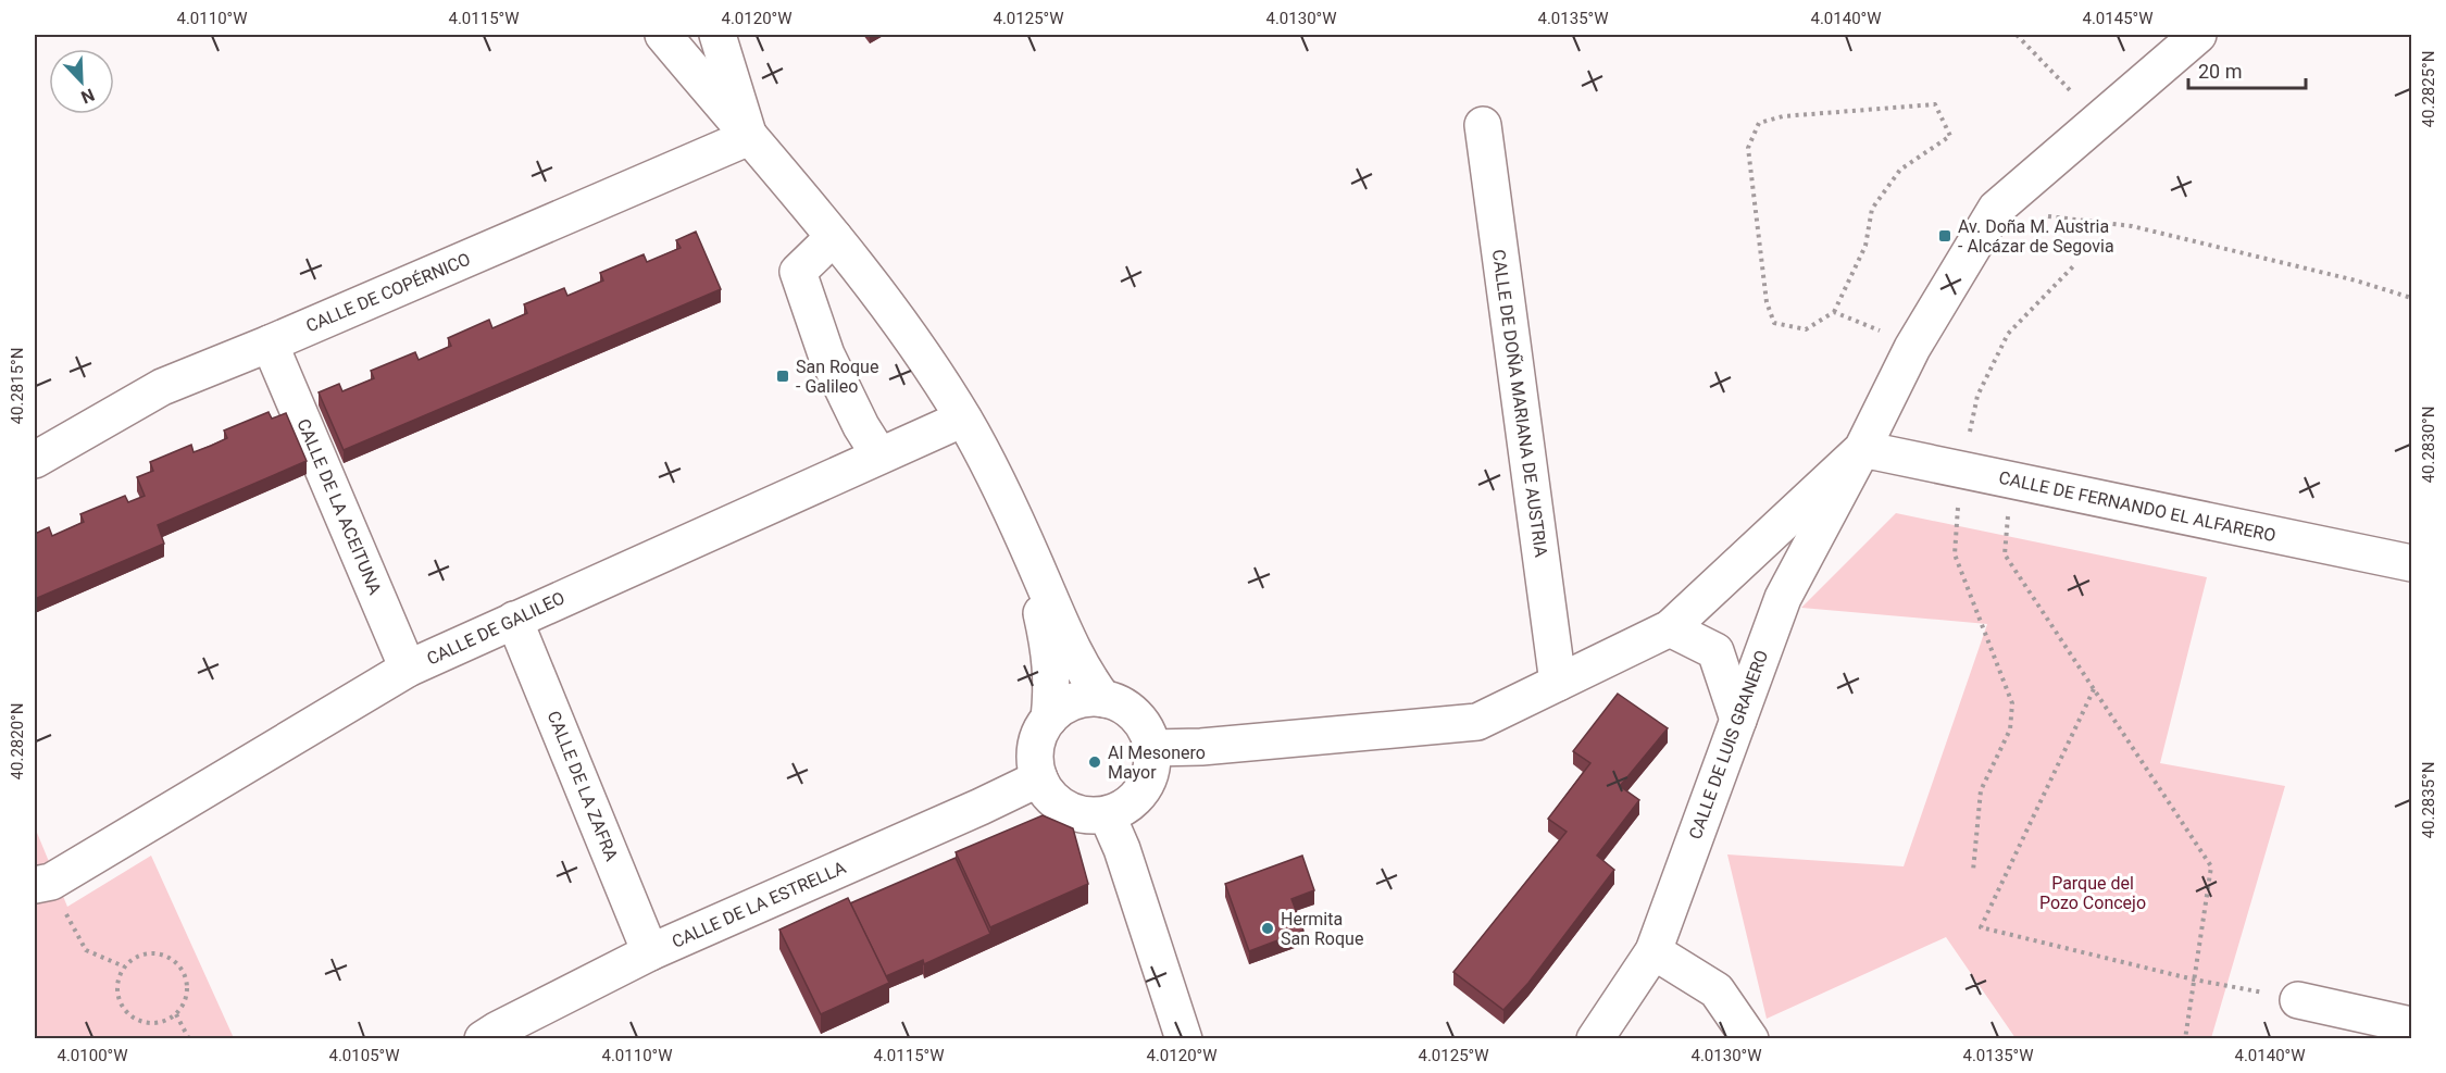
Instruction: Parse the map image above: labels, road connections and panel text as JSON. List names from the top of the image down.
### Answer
{
  "streets": {
    "street": [
      "CALLE DE COPÉRNICO",
      "CALLE DE DOÑA MARIANA DE AUSTRIA",
      "CALLE DE LA ACEITUNA",
      "CALLE DE FERNANDO EL ALFARERO",
      "CALLE DE GALILEO",
      "CALLE DE LUIS GRANERO",
      "CALLE DE LA ZAFRA",
      "CALLE DE LA ESTRELLA"
    ]
  },
  "crossings": [
    ["CALLE DE COPÉRNICO", "CALLE DE LA ACEITUNA"],
    ["CALLE DE LA ACEITUNA", "CALLE DE GALILEO"],
    ["CALLE DE FERNANDO EL ALFARERO", "CALLE DE LUIS GRANERO"],
    ["CALLE DE GALILEO", "CALLE DE LA ZAFRA"],
    ["CALLE DE LA ZAFRA", "CALLE DE LA ESTRELLA"]
  ],
  "parks": ["Parque del Pozo Concejo"],
  "places": {
    "transit": ["Av. Doña M. Austria - Alcázar de Segovia", "San Roque - Galileo"],
    "other": ["Al Mesonero Mayor", "Hermita San Roque"]
  },
  "scale_bar": "20 m",
  "north": "bottom right",
  "coordinates": [
    "4.0110°W",
    "4.0115°W",
    "4.0120°W",
    "4.0125°W",
    "4.0130°W",
    "4.0135°W",
    "4.0140°W",
    "4.0145°W",
    "40.2825°N",
    "40.2815°N",
    "40.2830°N",
    "40.2820°N",
    "40.2835°N",
    "4.0100°W",
    "4.0105°W"
  ]
}
